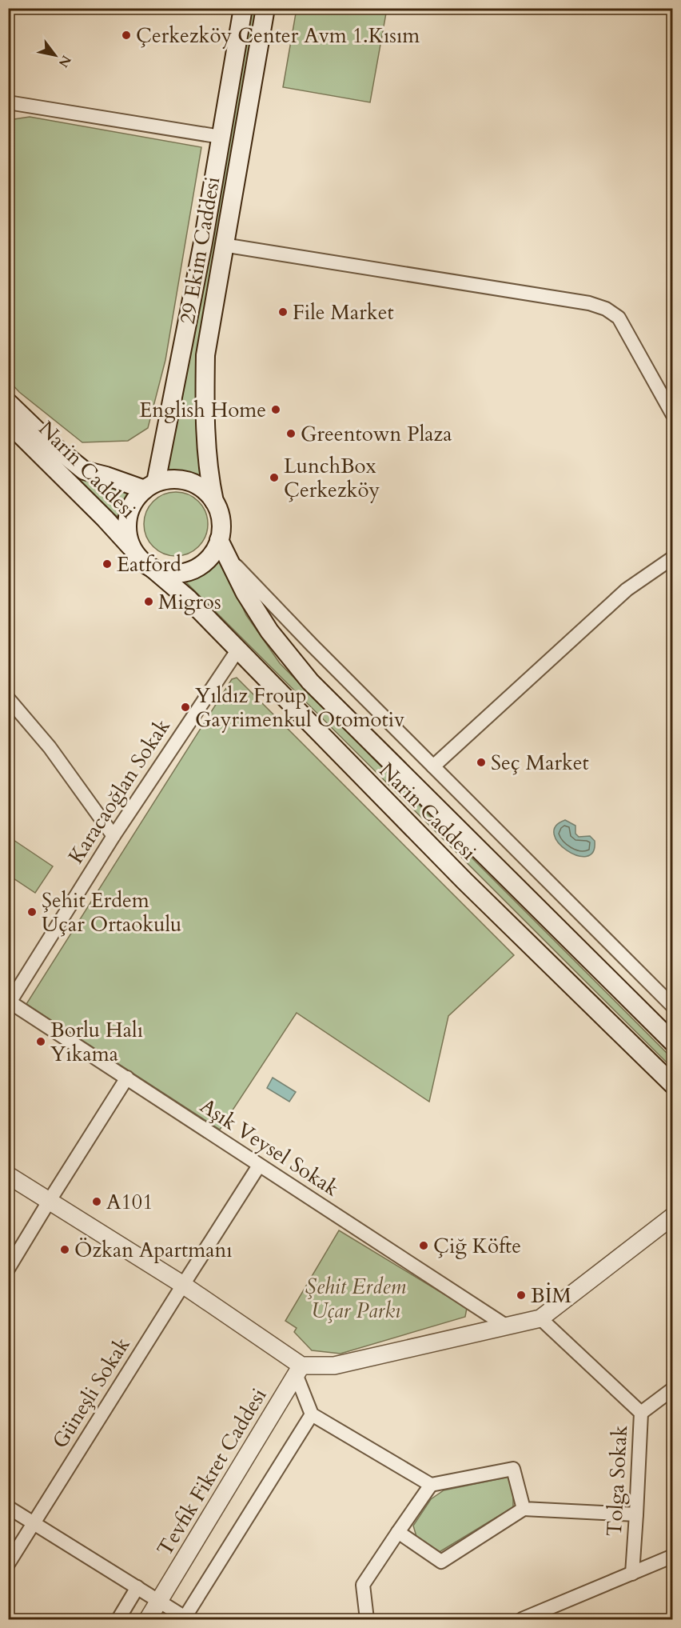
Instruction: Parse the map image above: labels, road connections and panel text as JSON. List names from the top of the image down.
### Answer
{
  "streets": {
    "main road": ["29 Ekim Caddesi", "Narin Caddesi"],
    "street": [
      "Karacaoğlan Sokak",
      "Aşık Veysel Sokak",
      "Güneşli Sokak",
      "Tevfik Fikret Caddesi",
      "Tolga Sokak"
    ]
  },
  "crossings": [
    ["29 Ekim Caddesi", "Narin Caddesi"],
    ["Narin Caddesi", "Karacaoğlan Sokak"],
    ["Karacaoğlan Sokak", "Aşık Veysel Sokak"],
    ["Aşık Veysel Sokak", "Güneşli Sokak"]
  ],
  "parks": ["Şehit Erdem Uçar Parkı"],
  "places": [
    "Çerkezköy Center Avm 1.Kısım",
    "File Market",
    "English Home",
    "Greentown Plaza",
    "LunchBox Çerkezköy",
    "Eatford",
    "Migros",
    "Yıldız Froup Gayrimenkul Otomotiv",
    "Seç Market",
    "Şehit Erdem Uçar Ortaokulu",
    "Borlu Halı Yıkama",
    "A101",
    "Çiğ Köfte",
    "Özkan Apartmanı",
    "BİM"
  ],
  "north": "bottom right"
}
